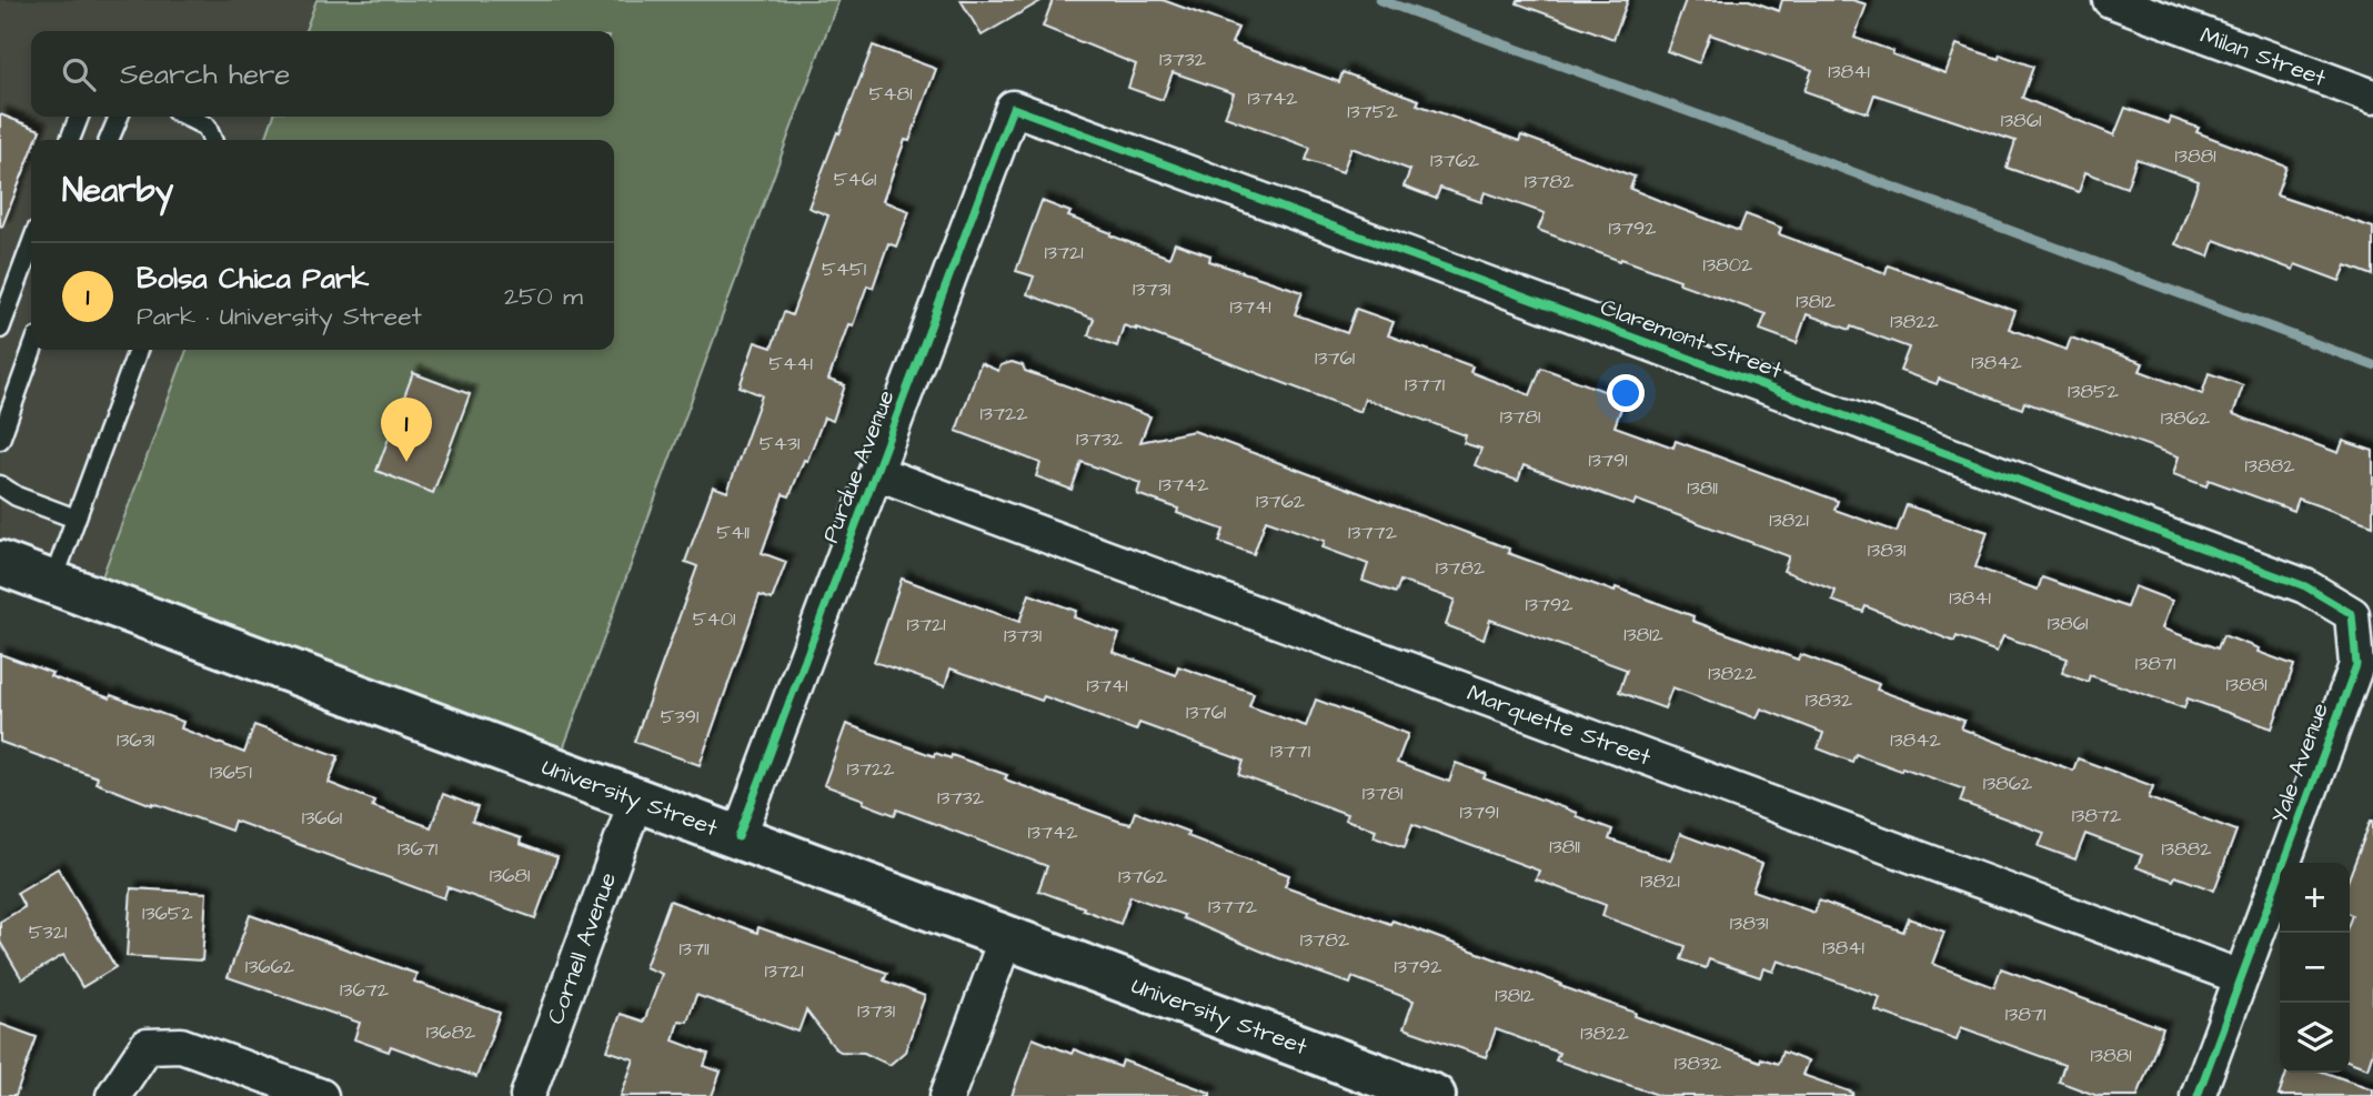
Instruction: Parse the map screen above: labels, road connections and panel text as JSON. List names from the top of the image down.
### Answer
{
  "streets": {
    "street": [
      "Milan Street",
      "Claremont Street",
      "Purdue Avenue",
      "Marquette Street",
      "Yale Avenue",
      "University Street",
      "Cornell Avenue"
    ]
  },
  "crossings": [
    ["Claremont Street", "Purdue Avenue"],
    ["Claremont Street", "Yale Avenue"],
    ["Purdue Avenue", "Marquette Street"],
    ["Purdue Avenue", "University Street"],
    ["Marquette Street", "Yale Avenue"],
    ["University Street", "Cornell Avenue"]
  ],
  "house_numbers": [
    "13732",
    "13841",
    "5481",
    "13742",
    "13752",
    "13861",
    "13881",
    "13762",
    "5461",
    "13782",
    "13792",
    "13721",
    "13802",
    "5451",
    "13731",
    "13812",
    "13741",
    "13822",
    "13761",
    "13842",
    "5441",
    "13771",
    "13852",
    "13722",
    "13781",
    "13862",
    "13732",
    "5431",
    "13791",
    "13882",
    "13742",
    "13811",
    "13762",
    "13821",
    "5411",
    "13772",
    "13831",
    "13782",
    "13841",
    "13792",
    "5401",
    "13861",
    "13721",
    "13812",
    "13731",
    "13871",
    "13822",
    "13881",
    "13741",
    "13832",
    "13761",
    "5391",
    "13631",
    "13842",
    "13771",
    "13722",
    "13651",
    "13862",
    "13781",
    "13732",
    "13791",
    "13872",
    "13661",
    "13742",
    "13811",
    "13671",
    "13882",
    "13681",
    "13762",
    "13821",
    "13772",
    "13652",
    "13831",
    "5321",
    "13782",
    "13841",
    "13711",
    "13662",
    "13792",
    "13721",
    "13672",
    "13812",
    "13731",
    "13871",
    "13682",
    "13822",
    "13881",
    "13832"
  ],
  "page": {
    "search": "Search here",
    "heading": "Nearby",
    "list": [
      {
        "mark": "1",
        "name": "Bolsa Chica Park",
        "note": "Park · University Street",
        "value": "250 m"
      }
    ],
    "pins": "1",
    "map_buttons": ["+", "−"]
  }
}
